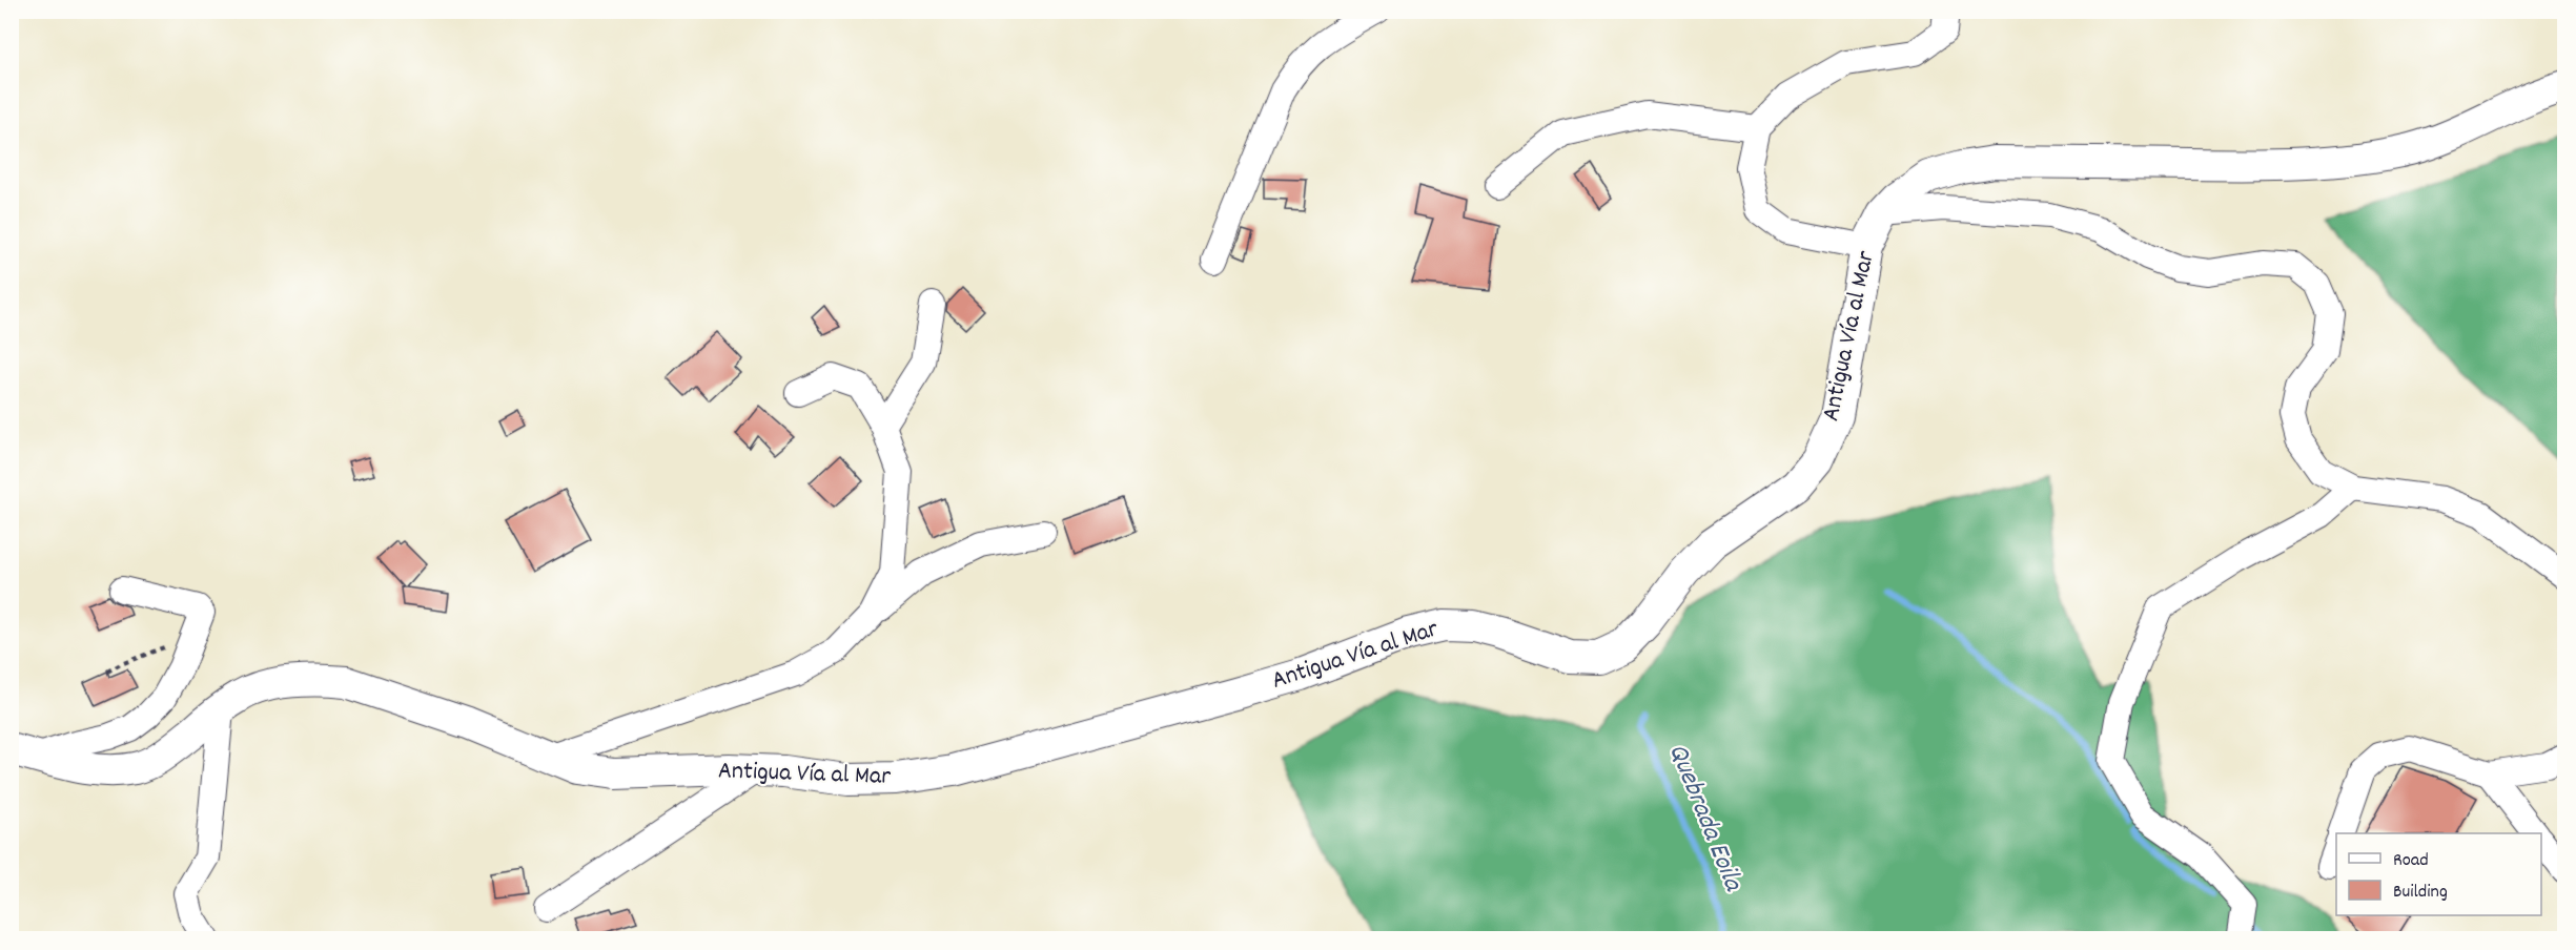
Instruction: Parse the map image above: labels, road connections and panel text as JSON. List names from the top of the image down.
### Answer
{
  "streets": {
    "main road": ["Antigua Vía al Mar"]
  },
  "water": ["Quebrada Eoila"],
  "legend": ["Road", "Building"]
}
